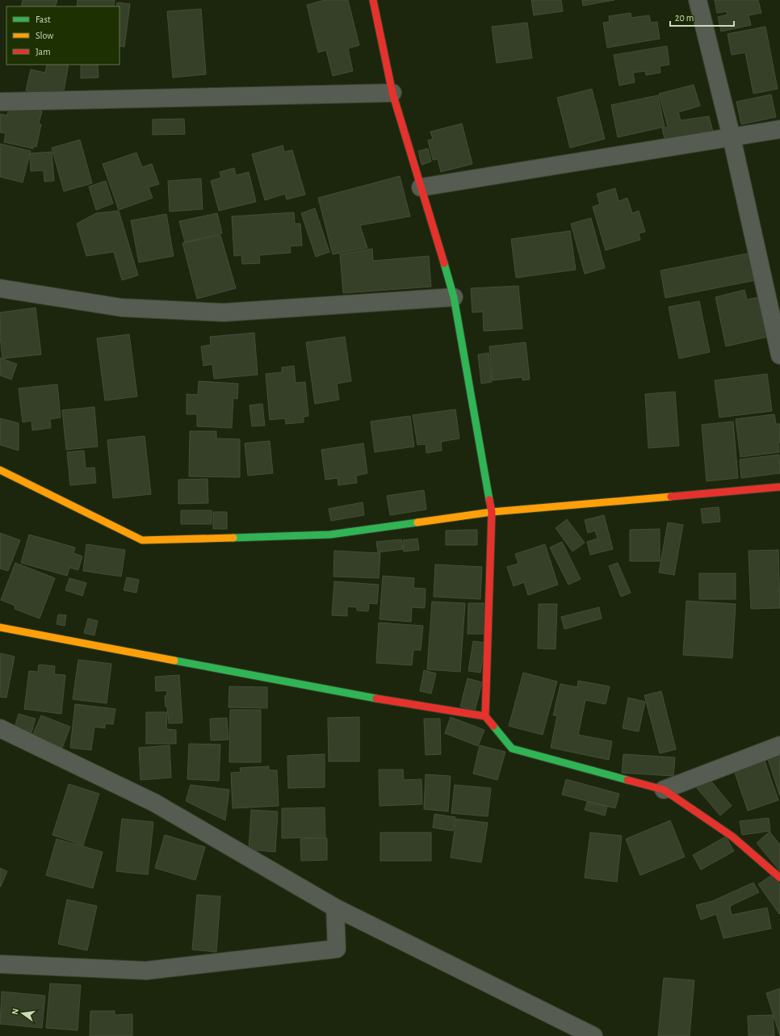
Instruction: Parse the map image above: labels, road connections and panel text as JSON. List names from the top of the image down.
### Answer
{
  "legend": ["Fast", "Slow", "Jam"],
  "scale_bar": "20 m",
  "north": "left"
}
